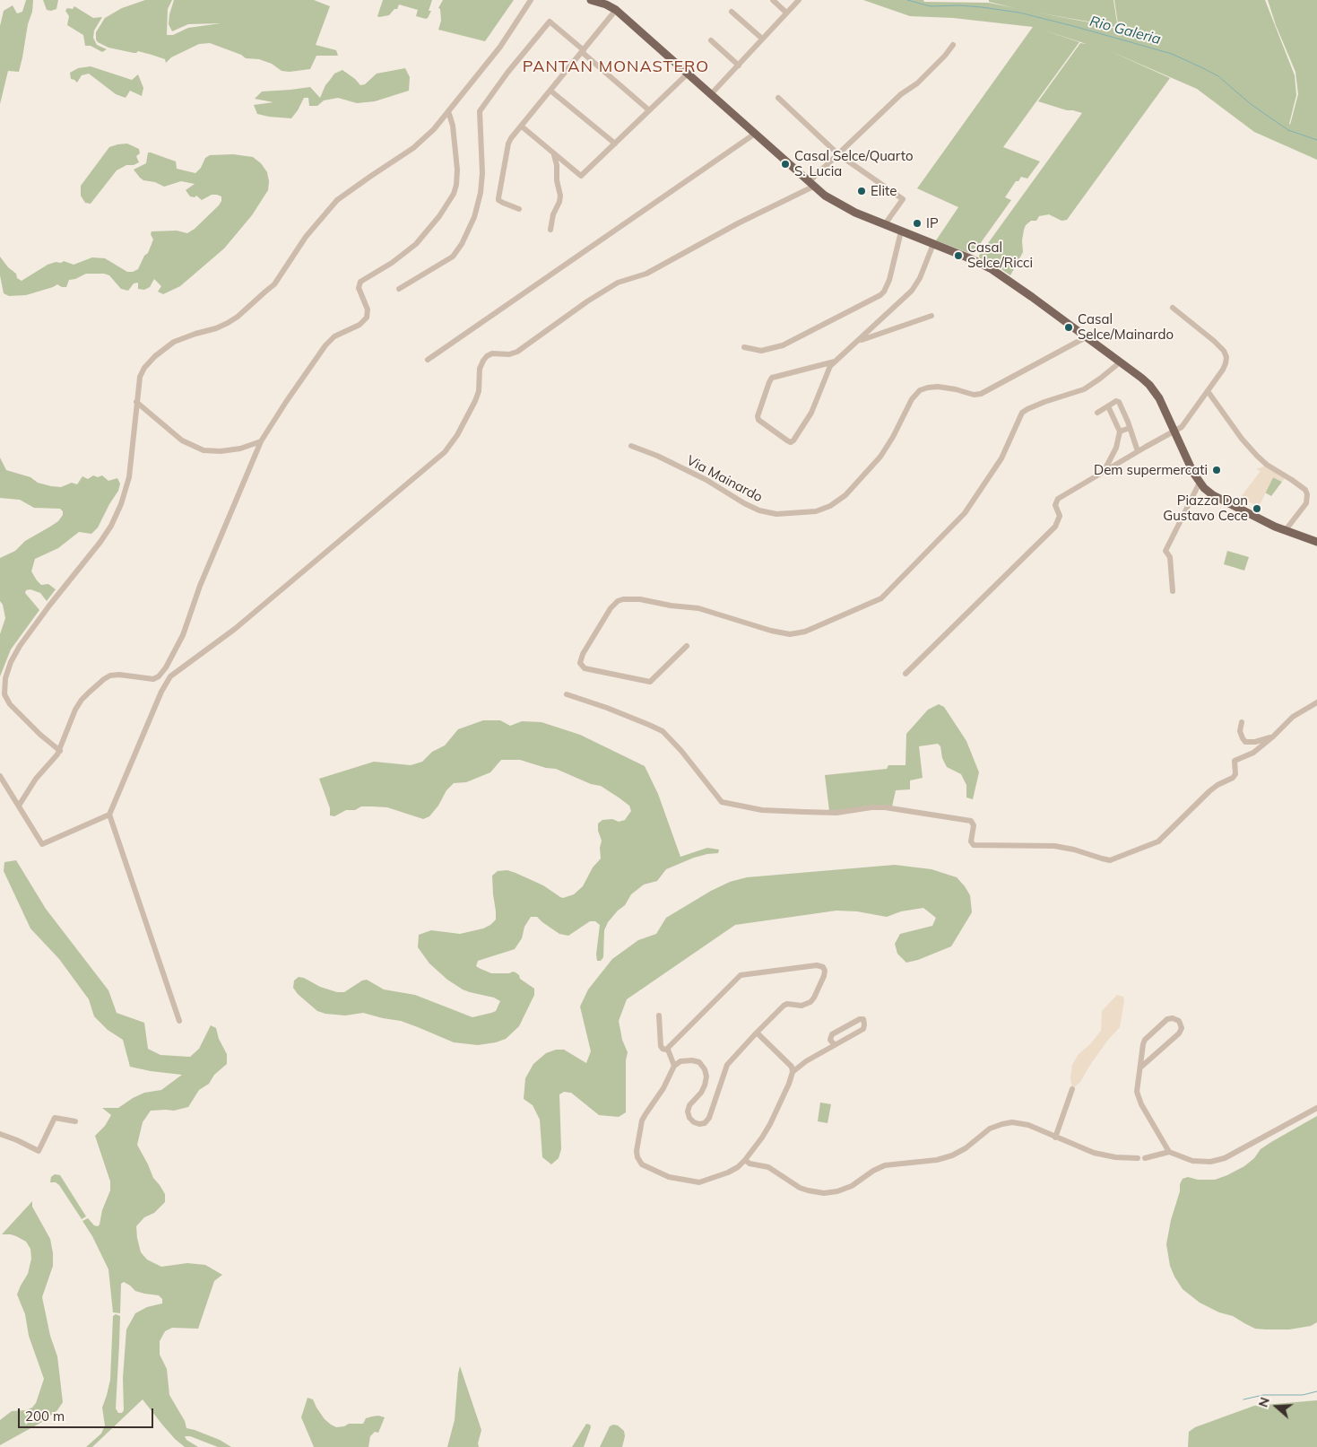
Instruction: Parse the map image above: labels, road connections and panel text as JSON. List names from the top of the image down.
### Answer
{
  "streets": {
    "street": ["Via Mainardo"]
  },
  "districts": ["PANTAN MONASTERO"],
  "water": ["Rio Galeria"],
  "places": [
    "Casal Selce/Quarto S. Lucia",
    "Elite",
    "IP",
    "Casal Selce/Ricci",
    "Casal Selce/Mainardo",
    "Dem supermercati",
    "Piazza Don Gustavo Cece"
  ],
  "scale_bar": "200 m",
  "north": "left"
}
